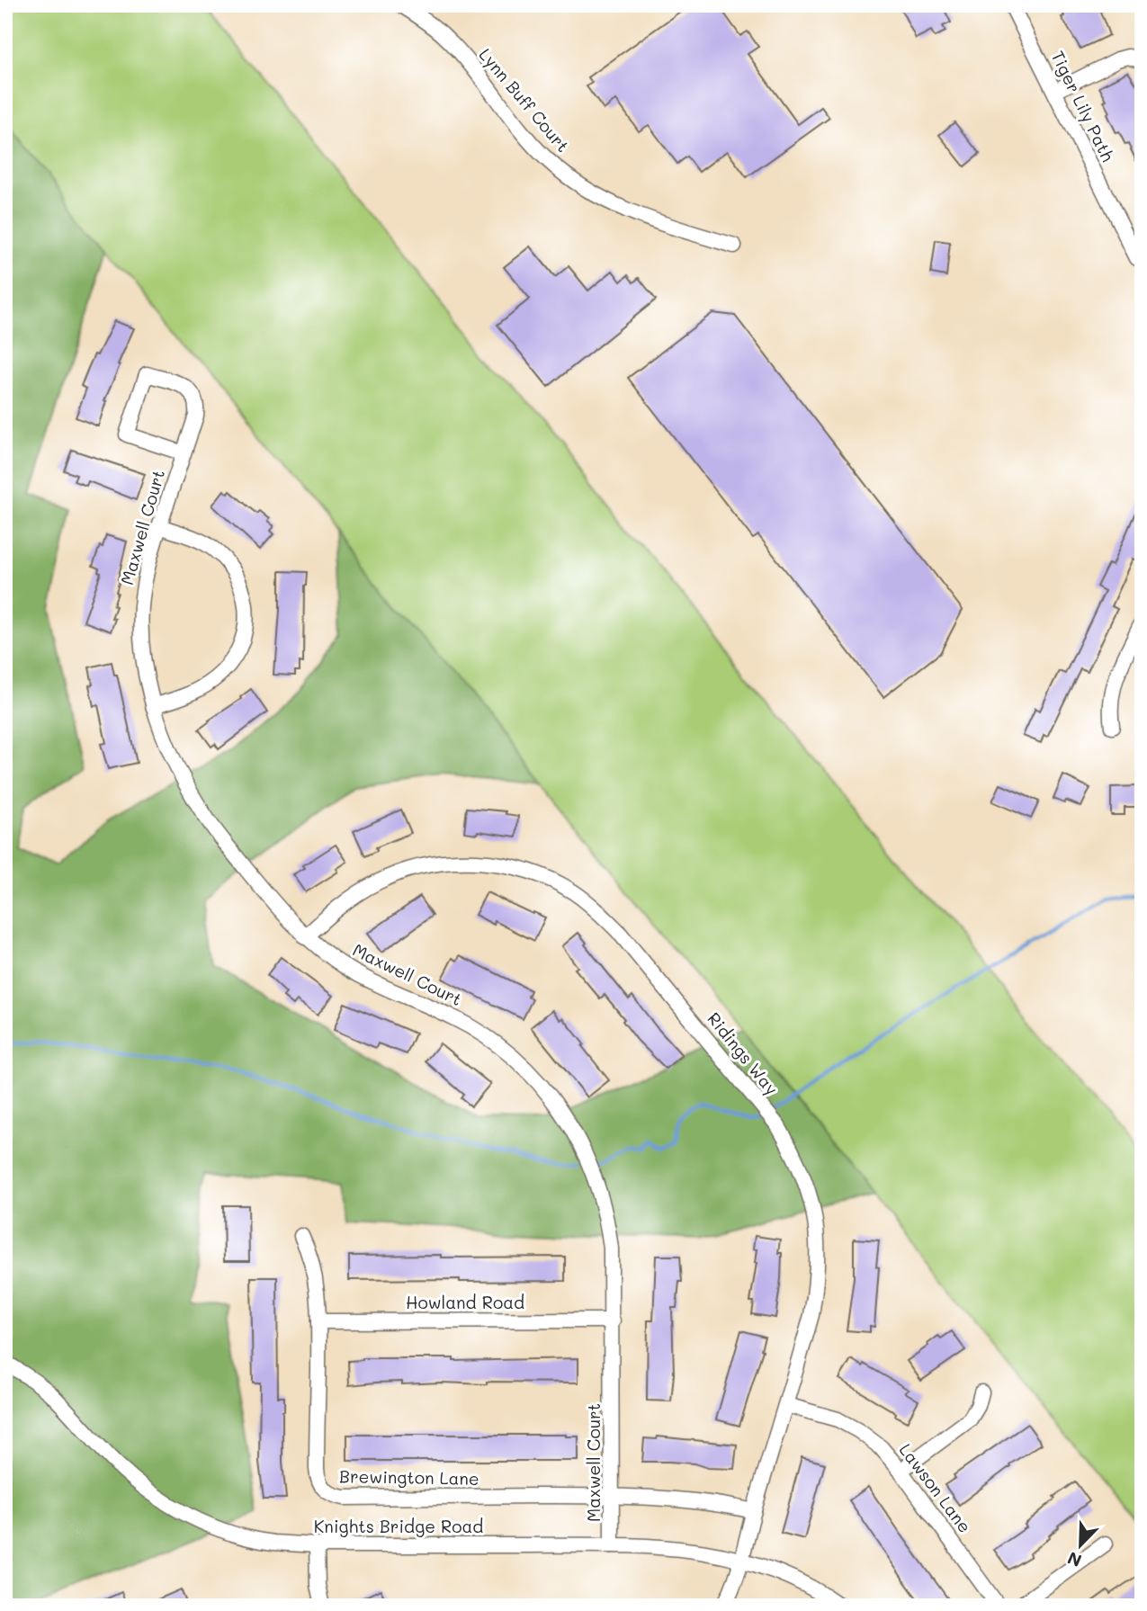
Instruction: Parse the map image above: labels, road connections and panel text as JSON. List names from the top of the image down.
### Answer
{
  "streets": {
    "street": [
      "Lynn Buff Court",
      "Tiger Lily Path",
      "Maxwell Court",
      "Ridings Way",
      "Howland Road",
      "Brewington Lane",
      "Lawson Lane",
      "Knights Bridge Road"
    ]
  },
  "crossings": [
    ["Maxwell Court", "Ridings Way"],
    ["Maxwell Court", "Howland Road"],
    ["Maxwell Court", "Brewington Lane"],
    ["Maxwell Court", "Knights Bridge Road"],
    ["Ridings Way", "Brewington Lane"],
    ["Ridings Way", "Lawson Lane"],
    ["Ridings Way", "Knights Bridge Road"],
    ["Howland Road", "Brewington Lane"]
  ],
  "north": "bottom left"
}
